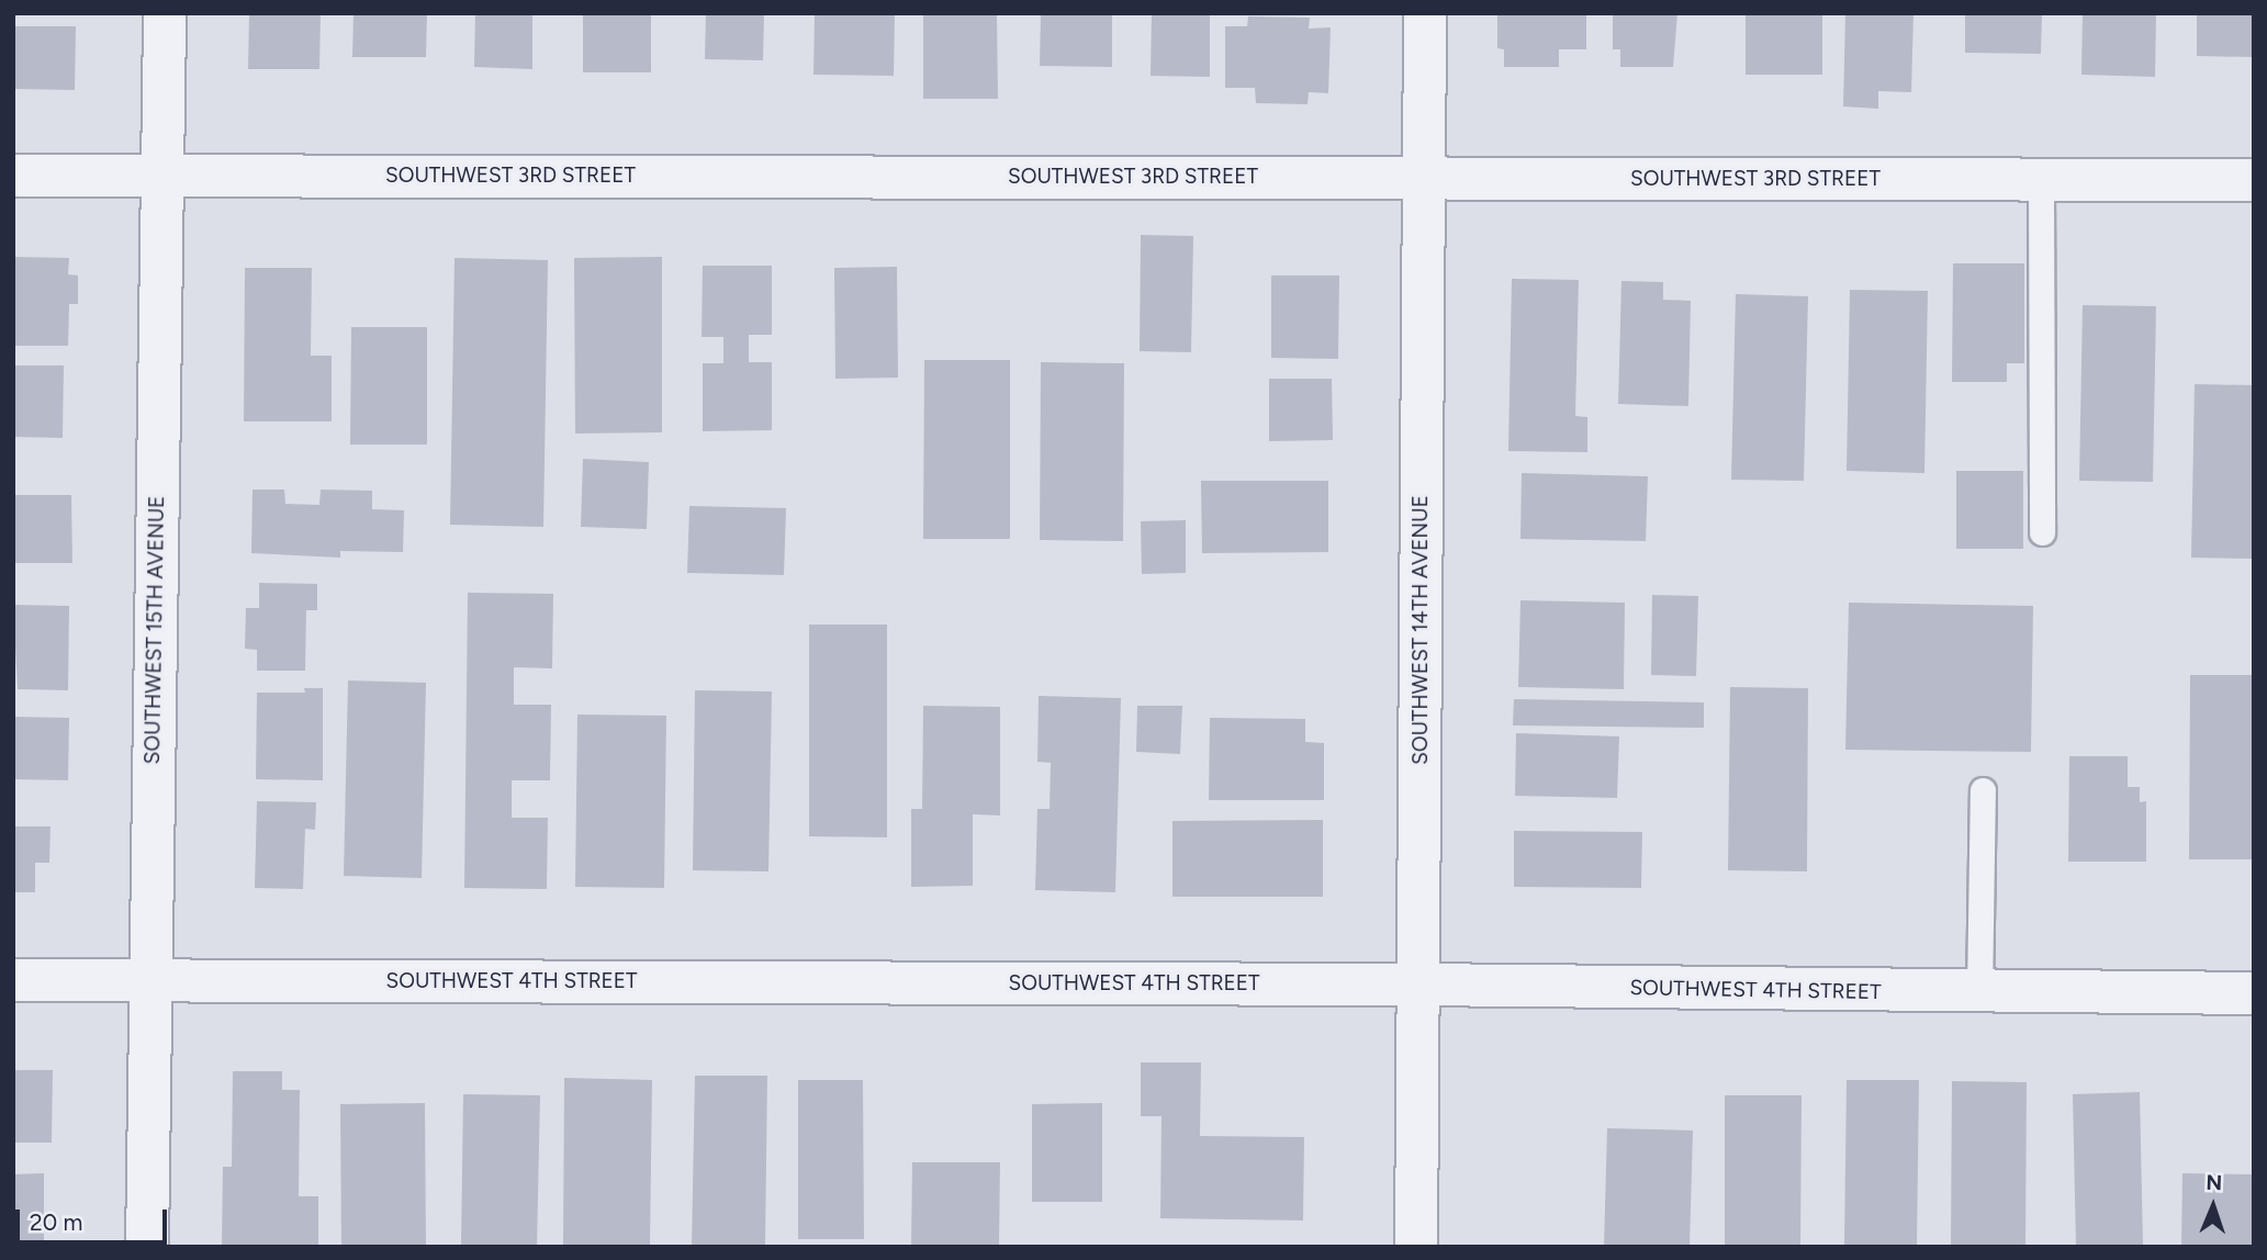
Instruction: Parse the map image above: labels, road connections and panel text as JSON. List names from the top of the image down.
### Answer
{
  "streets": {
    "street": [
      "SOUTHWEST 3RD STREET",
      "SOUTHWEST 15TH AVENUE",
      "SOUTHWEST 14TH AVENUE",
      "SOUTHWEST 4TH STREET"
    ]
  },
  "crossings": [
    ["SOUTHWEST 3RD STREET", "SOUTHWEST 15TH AVENUE"],
    ["SOUTHWEST 3RD STREET", "SOUTHWEST 14TH AVENUE"],
    ["SOUTHWEST 15TH AVENUE", "SOUTHWEST 4TH STREET"],
    ["SOUTHWEST 14TH AVENUE", "SOUTHWEST 4TH STREET"]
  ],
  "scale_bar": "20 m",
  "north": "top"
}
